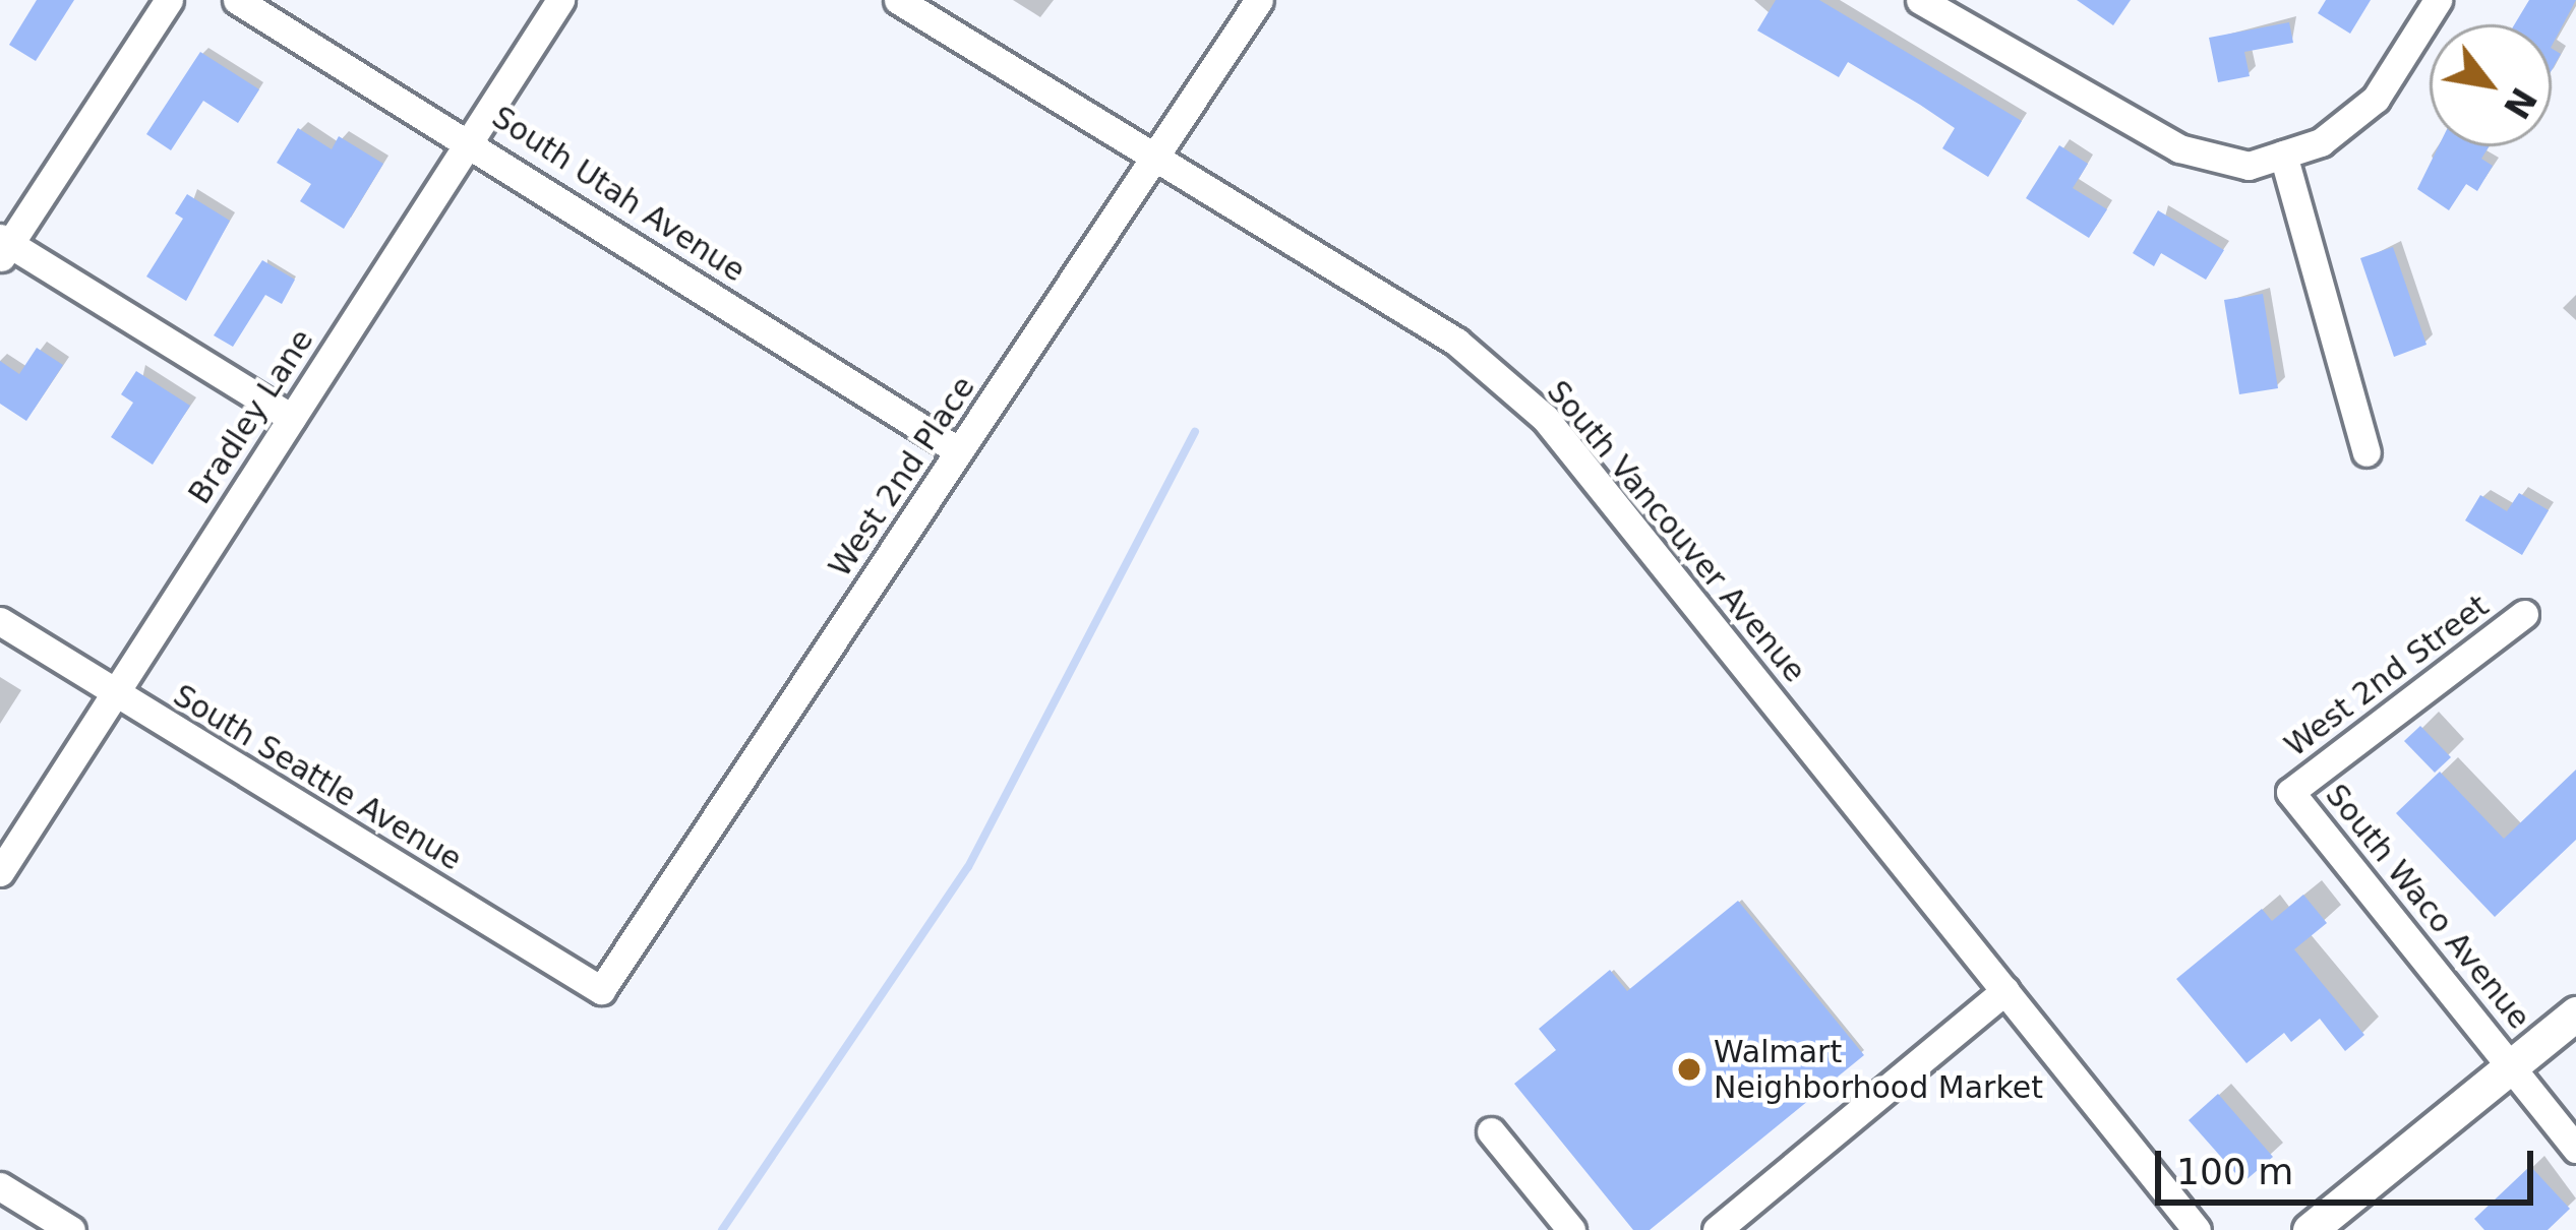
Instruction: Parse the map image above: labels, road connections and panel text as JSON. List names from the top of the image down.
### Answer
{
  "streets": {
    "street": [
      "South Utah Avenue",
      "Bradley Lane",
      "West 2nd Place",
      "South Vancouver Avenue",
      "West 2nd Street",
      "South Seattle Avenue",
      "South Waco Avenue"
    ]
  },
  "crossings": [
    ["South Utah Avenue", "Bradley Lane"],
    ["South Utah Avenue", "West 2nd Place"],
    ["Bradley Lane", "South Seattle Avenue"],
    ["West 2nd Place", "South Vancouver Avenue"],
    ["West 2nd Place", "South Seattle Avenue"],
    ["West 2nd Street", "South Waco Avenue"]
  ],
  "places": ["Walmart Neighborhood Market"],
  "scale_bar": "100 m",
  "north": "bottom right"
}
